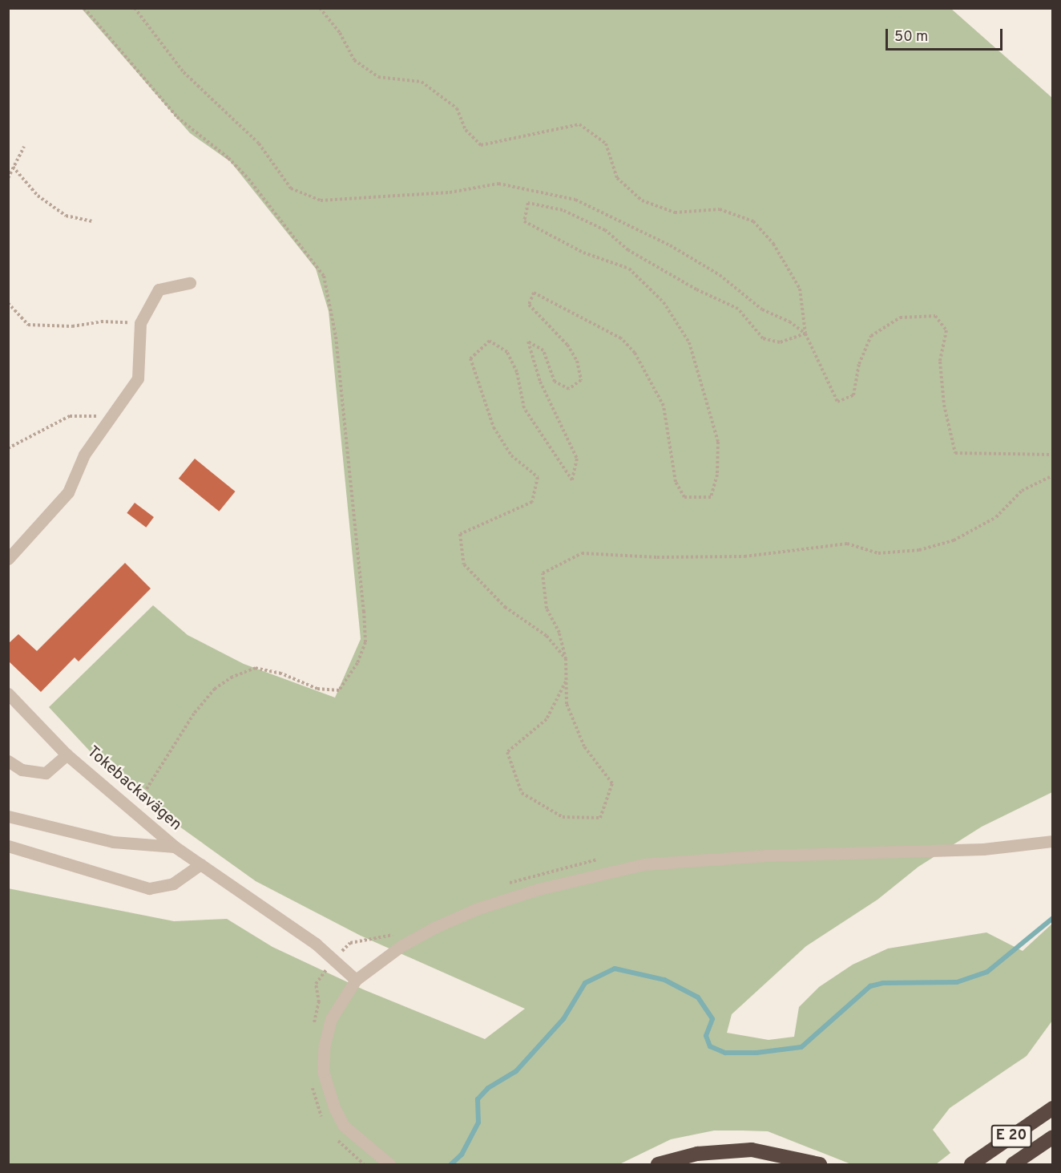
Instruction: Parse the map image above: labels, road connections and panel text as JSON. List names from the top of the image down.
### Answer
{
  "streets": {
    "highway": ["E 20"],
    "street": ["Tokebackavägen"]
  },
  "scale_bar": "50 m"
}
